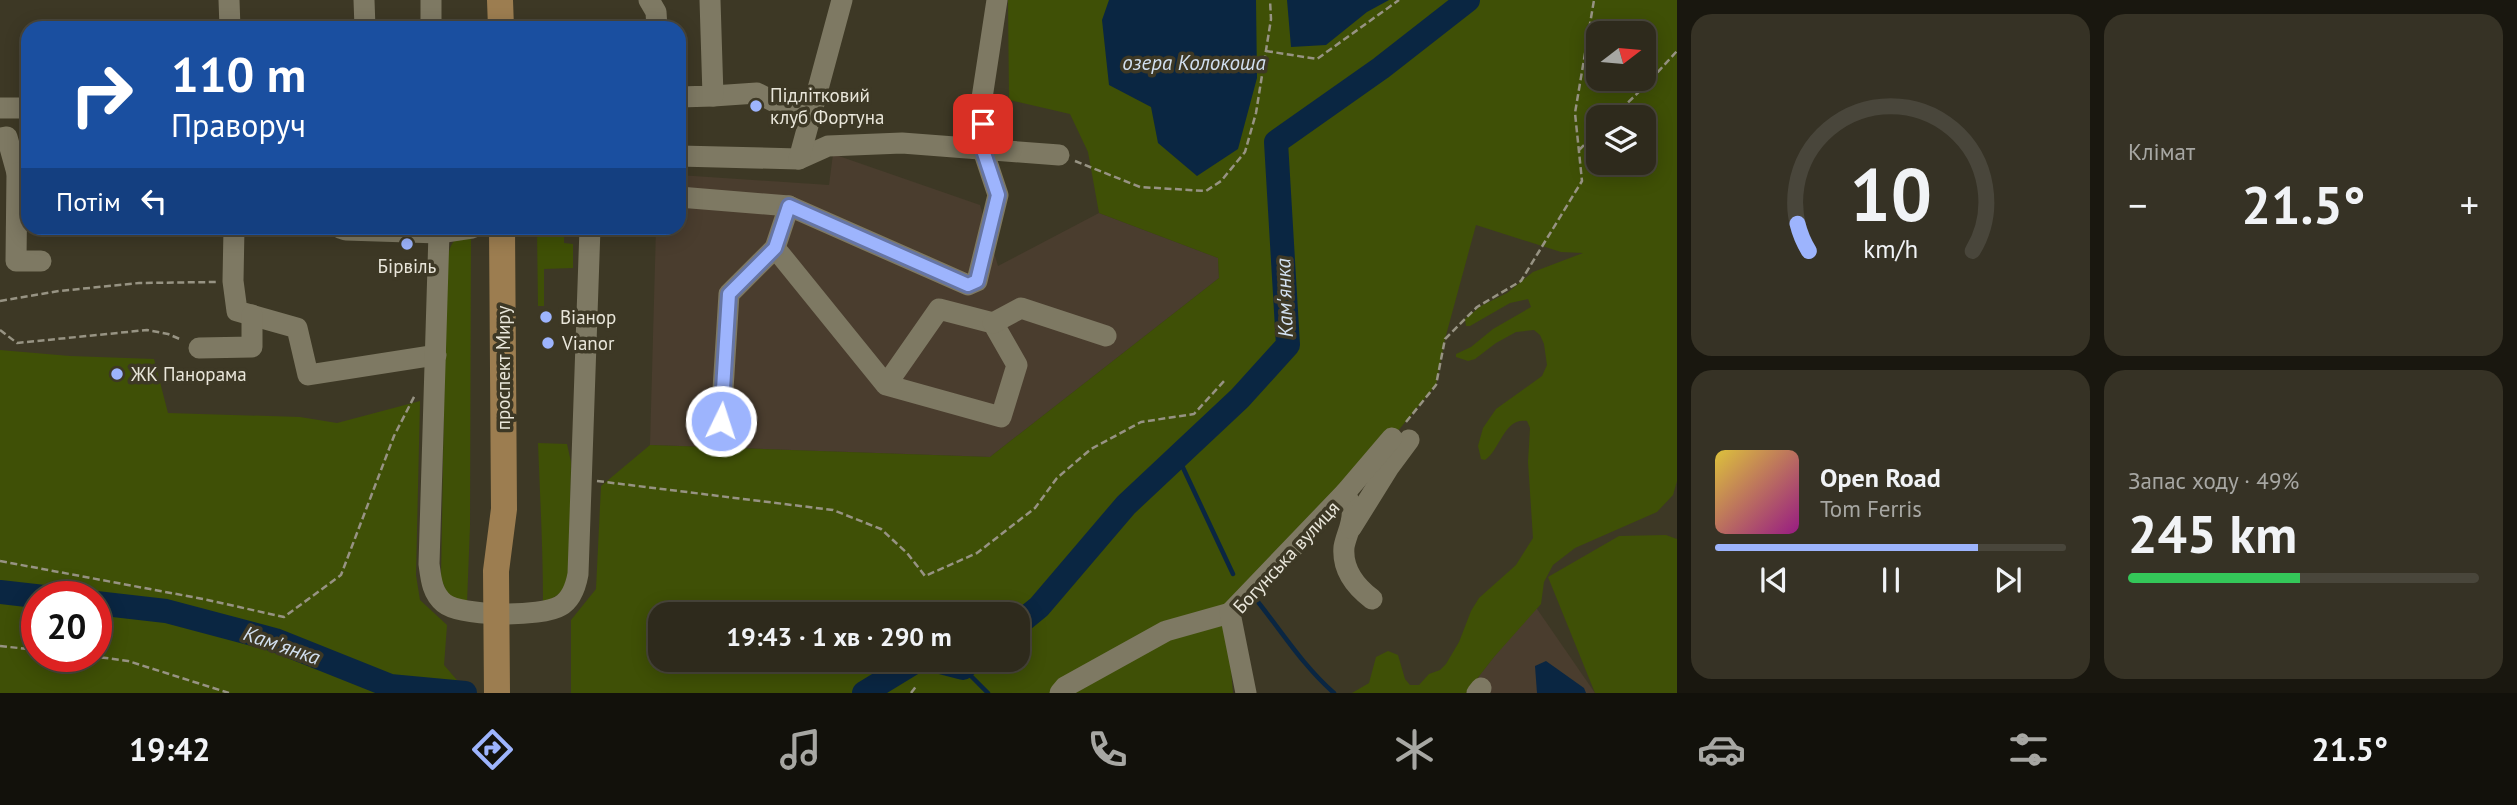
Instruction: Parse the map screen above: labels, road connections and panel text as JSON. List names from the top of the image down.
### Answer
{
  "streets": {
    "main road": ["проспект Миру"],
    "street": ["Богунська вулиця"]
  },
  "water": ["озера Колокоша", "Кам'янка"],
  "places": [
    "Підлітковий клуб Фортуна",
    "Бірвіль",
    "Віанор",
    "Vianor",
    "ЖК Панорама"
  ],
  "north": "right",
  "page": {
    "tile": [
      "Клімат",
      ["Запас ходу · 49%", "245 km"]
    ],
    "turn": ["110 m", "Праворуч"],
    "then": "Потім",
    "heat": ["−", "21.5°", "+"],
    "song": ["Open Road", "Tom Ferris"],
    "limit": "20",
    "trip": "19:43 · 1 хв · 290 m",
    "tabs": ["19:42", "21.5°"],
    "gauge": ["10", "km/h"]
  }
}
